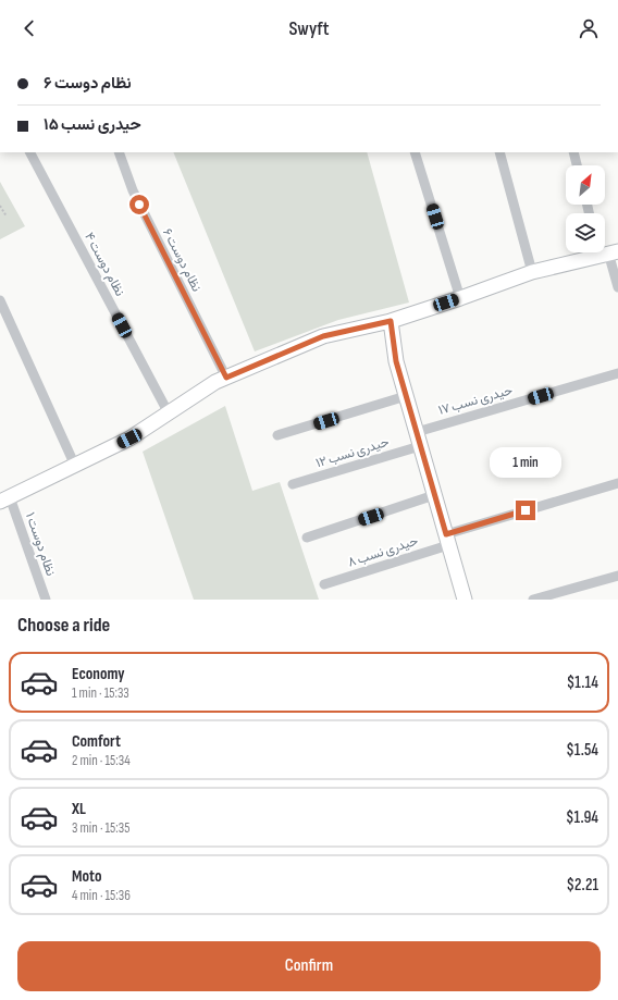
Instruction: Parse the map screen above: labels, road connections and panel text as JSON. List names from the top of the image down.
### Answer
{
  "streets": {
    "street": [
      "نظام دوست ۶",
      "نظام دوست ۴",
      "حیدری نسب ۱۷",
      "حیدری نسب ۱۲",
      "نظام دوست ۱",
      "حیدری نسب ۸"
    ]
  },
  "north": "top right",
  "page": {
    "header": "Swyft",
    "banner": ["نظام دوست ۶", "حیدری نسب ۱۵"],
    "bubble": "1 min",
    "heading": "Choose a ride",
    "list": [
      {
        "name": "Economy",
        "note": "1 min · 15:33",
        "value": "$1.14"
      },
      {
        "name": "Comfort",
        "note": "2 min · 15:34",
        "value": "$1.54"
      },
      {
        "name": "XL",
        "note": "3 min · 15:35",
        "value": "$1.94"
      },
      {
        "name": "Moto",
        "note": "4 min · 15:36",
        "value": "$2.21"
      }
    ],
    "buttons": "Confirm"
  }
}
